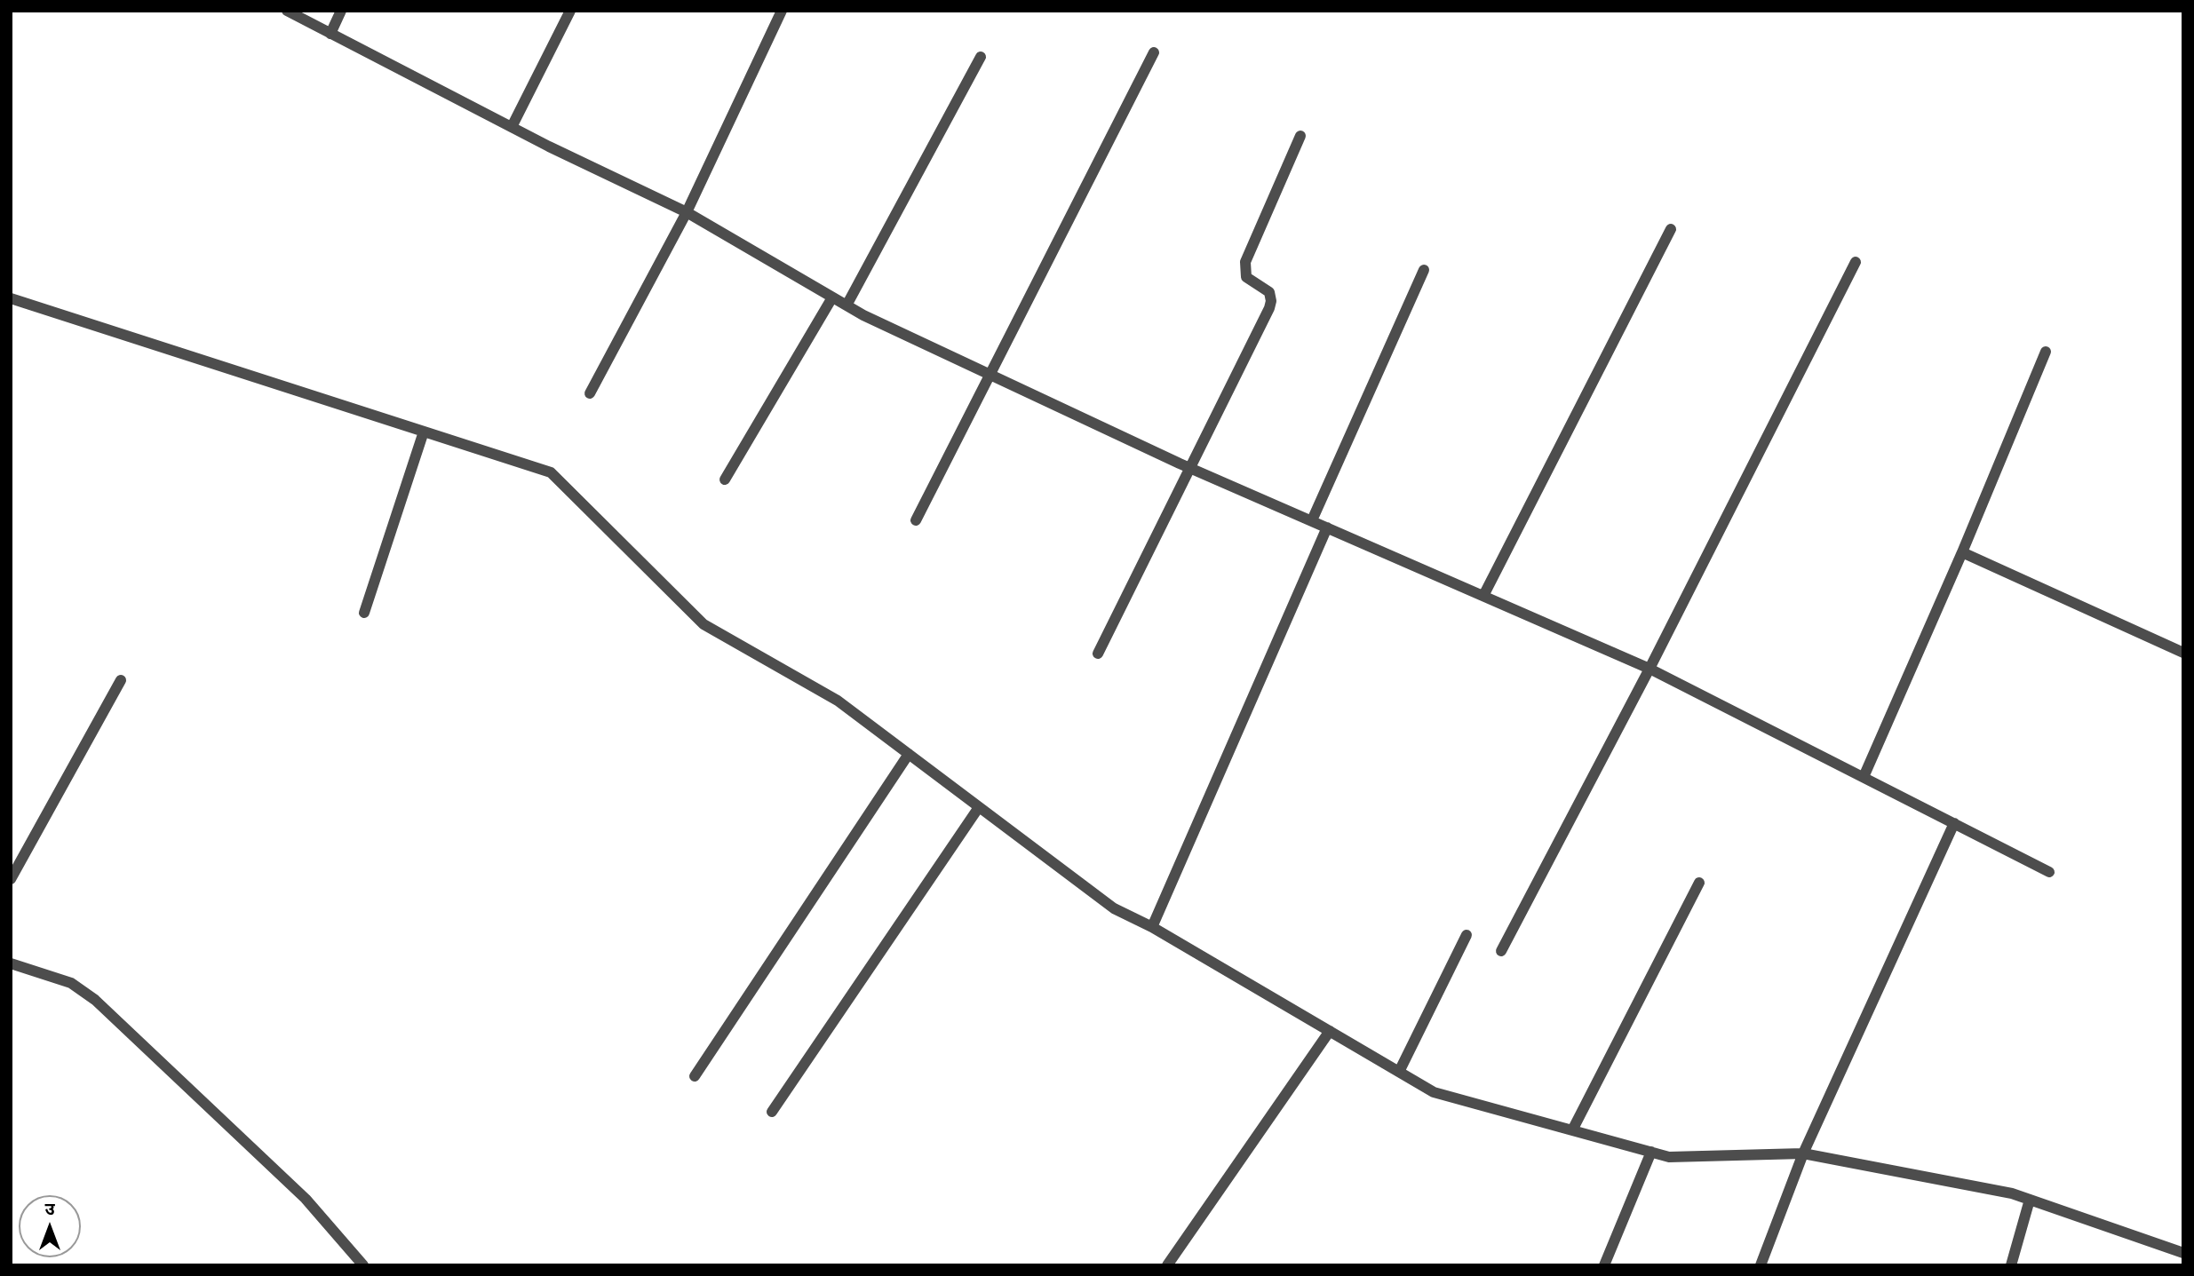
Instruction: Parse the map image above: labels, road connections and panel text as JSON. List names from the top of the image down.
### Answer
{
  "north": "top"
}
